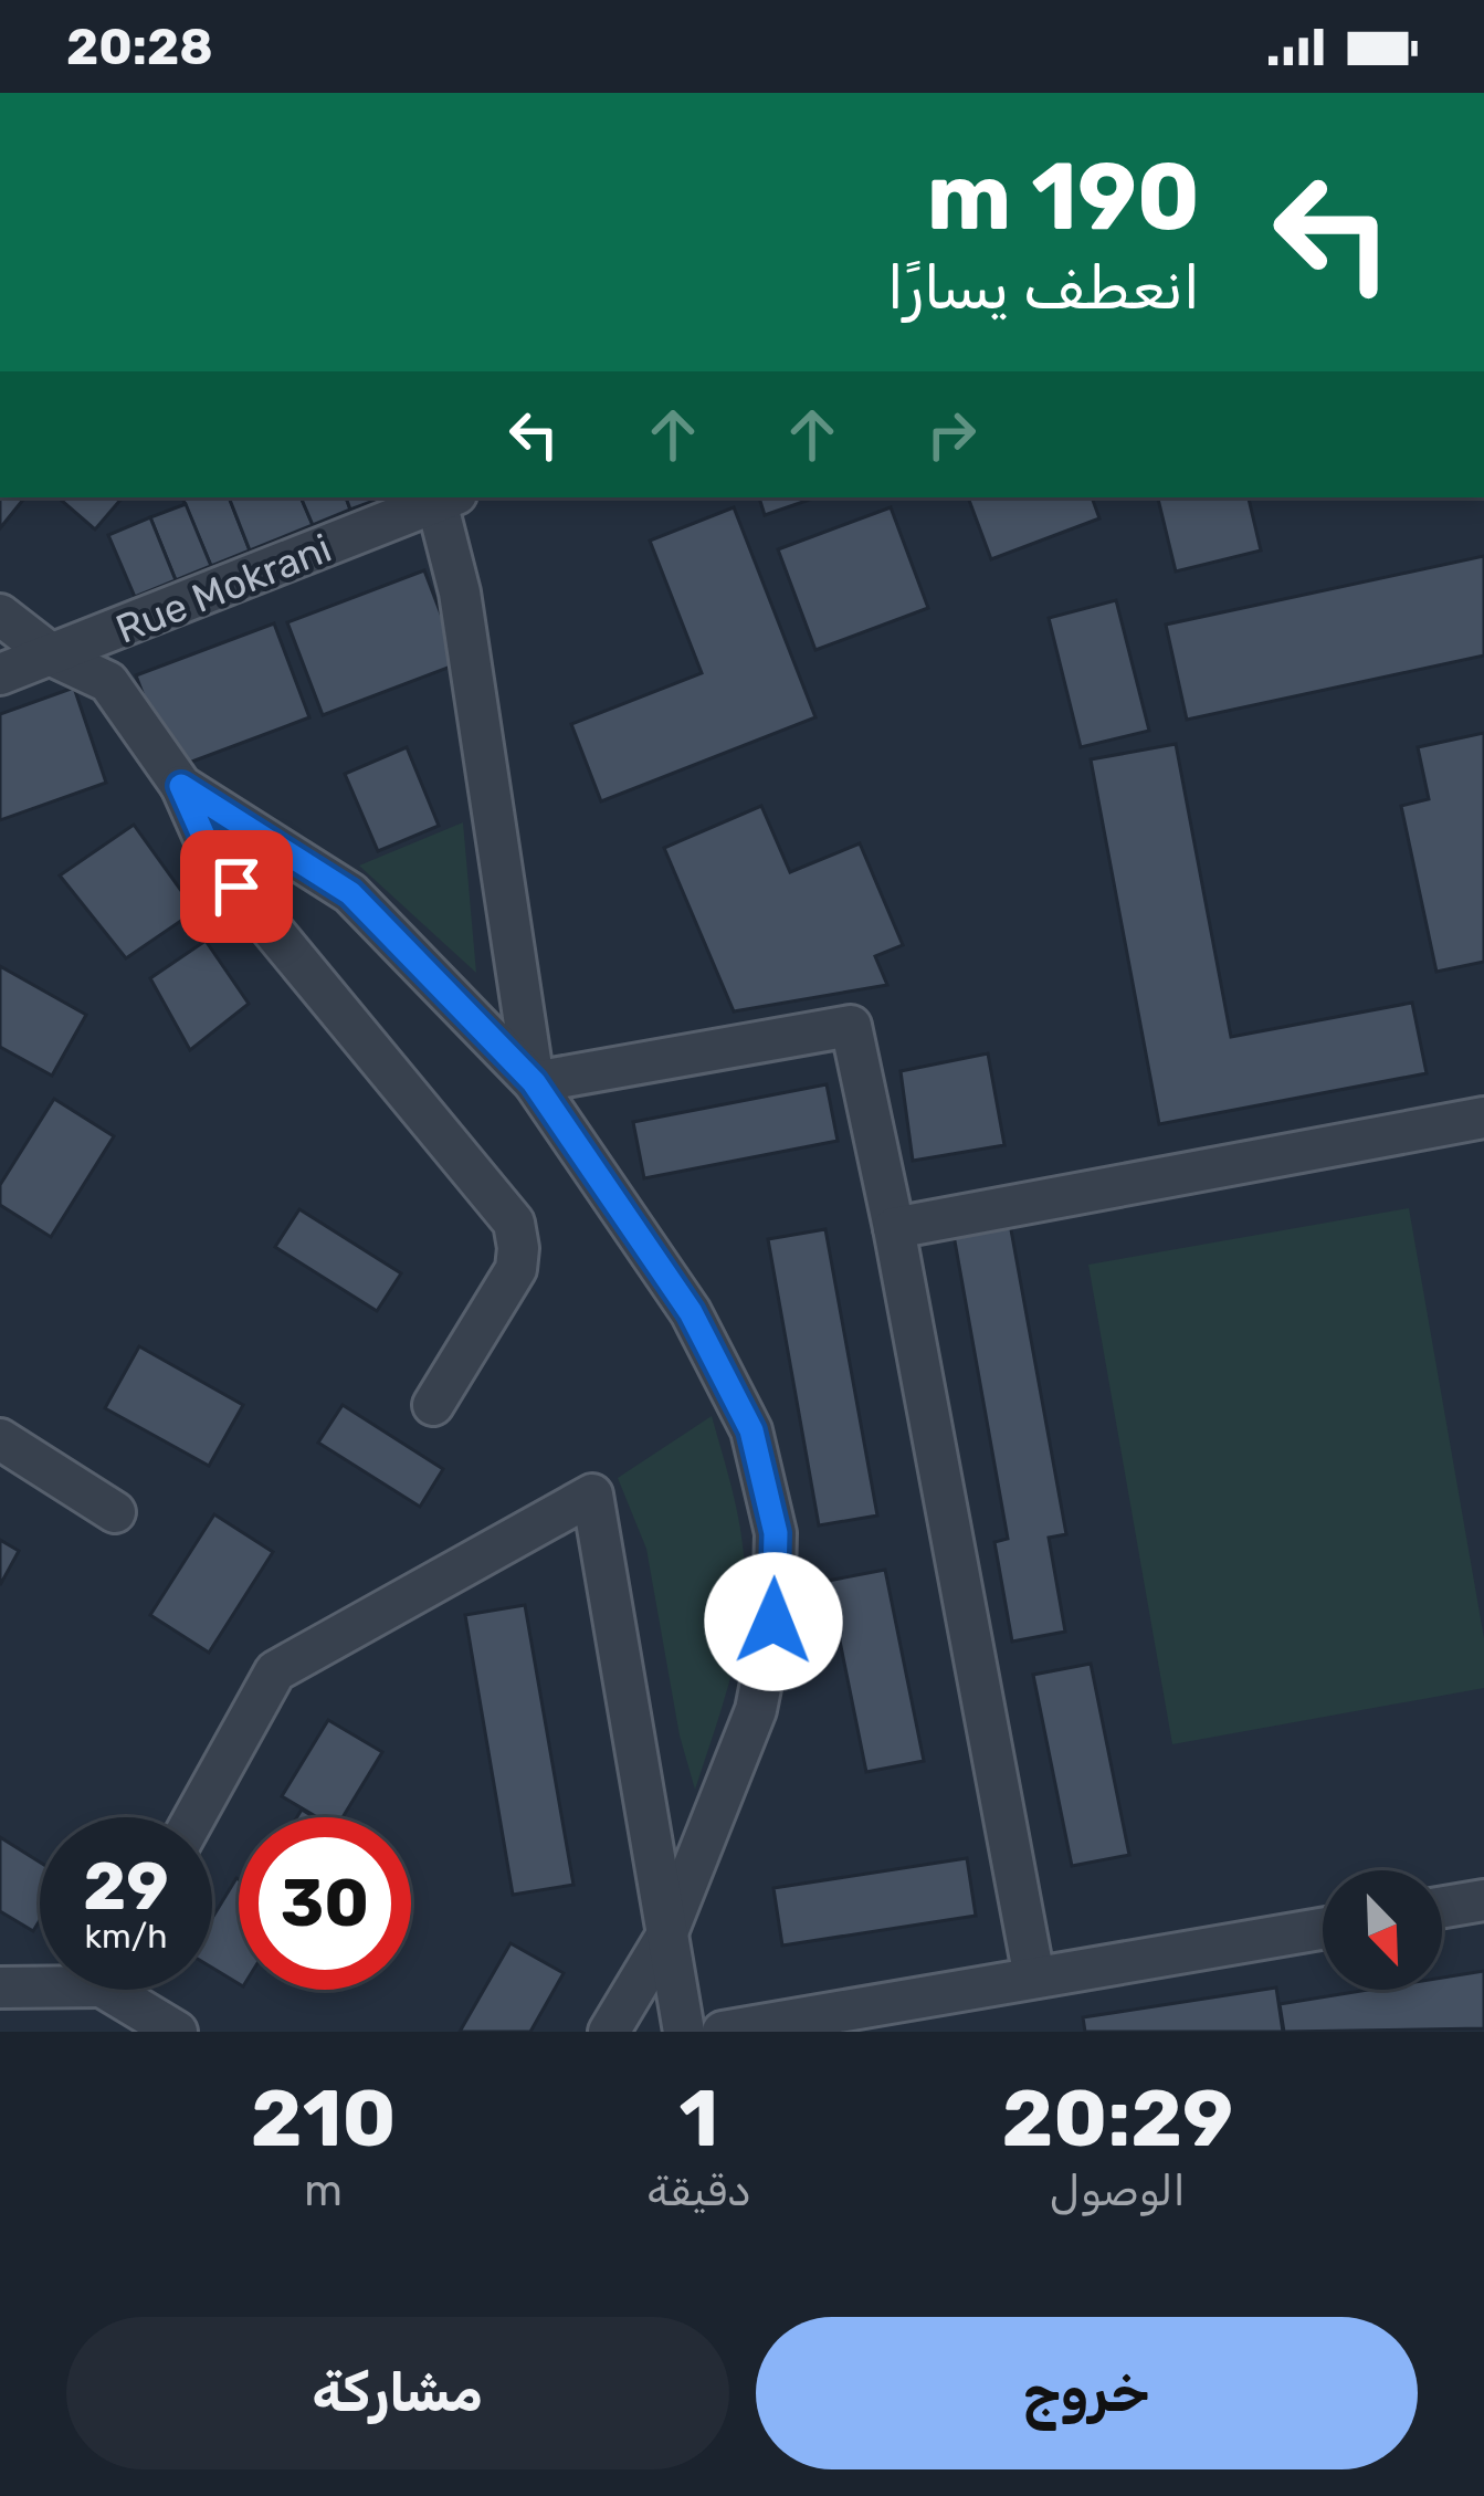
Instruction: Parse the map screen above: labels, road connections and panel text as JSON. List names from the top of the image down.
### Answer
{
  "streets": {
    "street": ["Rue Mokrani"]
  },
  "north": "bottom right",
  "page": {
    "status": "20:28",
    "turn": ["190 m", "انعطف يسارًا"],
    "speed": "29 km/h",
    "limit": "30",
    "eta": [
      "20:29",
      "الوصول",
      "1",
      "دقيقة",
      "210",
      "m"
    ],
    "buttons": ["خروج", "مشاركة"]
  }
}
